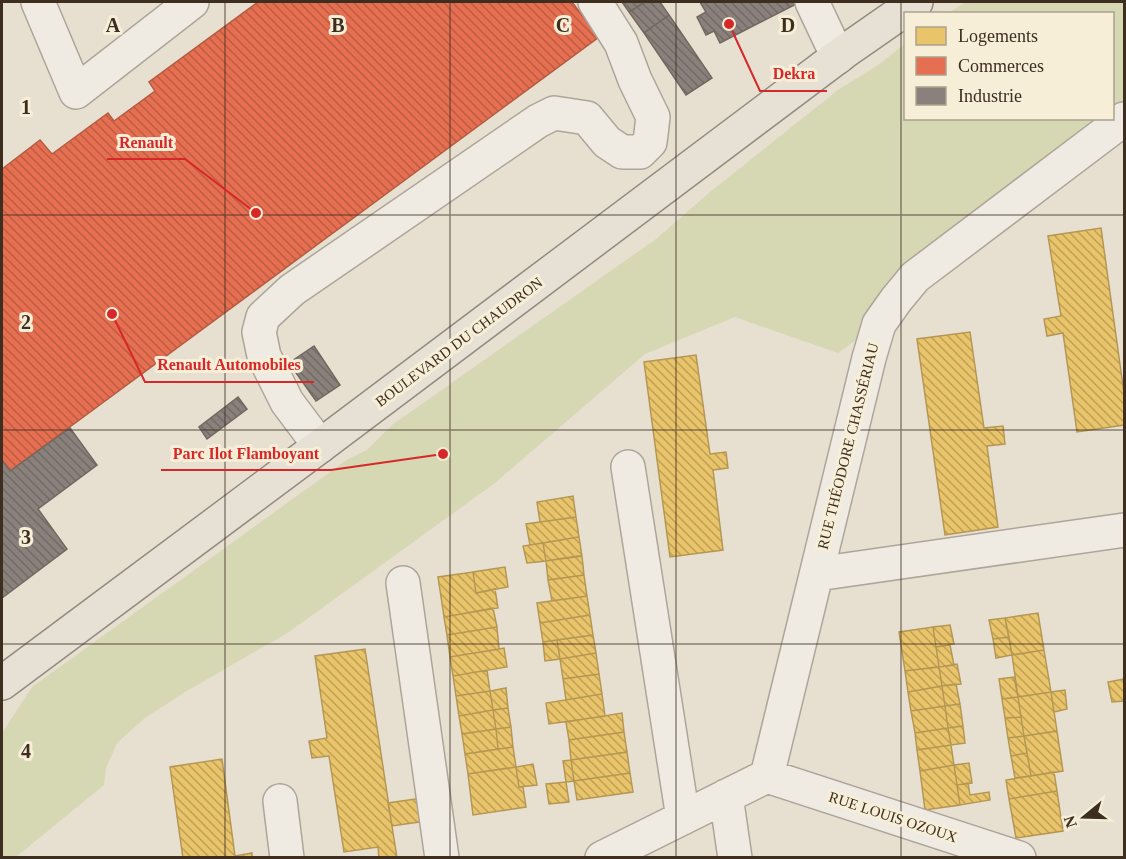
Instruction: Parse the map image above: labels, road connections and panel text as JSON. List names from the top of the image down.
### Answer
{
  "streets": {
    "main road": ["BOULEVARD DU CHAUDRON"],
    "street": ["RUE THÉODORE CHASSÉRIAU", "RUE LOUIS OZOUX"]
  },
  "crossings": [
    ["RUE THÉODORE CHASSÉRIAU", "RUE LOUIS OZOUX"]
  ],
  "places": [
    "Dekra",
    "Renault",
    "Renault Automobiles",
    "Parc Ilot Flamboyant"
  ],
  "legend": ["Logements", "Commerces", "Industrie"],
  "north": "left",
  "grid": {
    "columns": [
      "A",
      "B",
      "C",
      "D"
    ],
    "rows": [
      "1",
      "2",
      "3",
      "4"
    ]
  }
}
